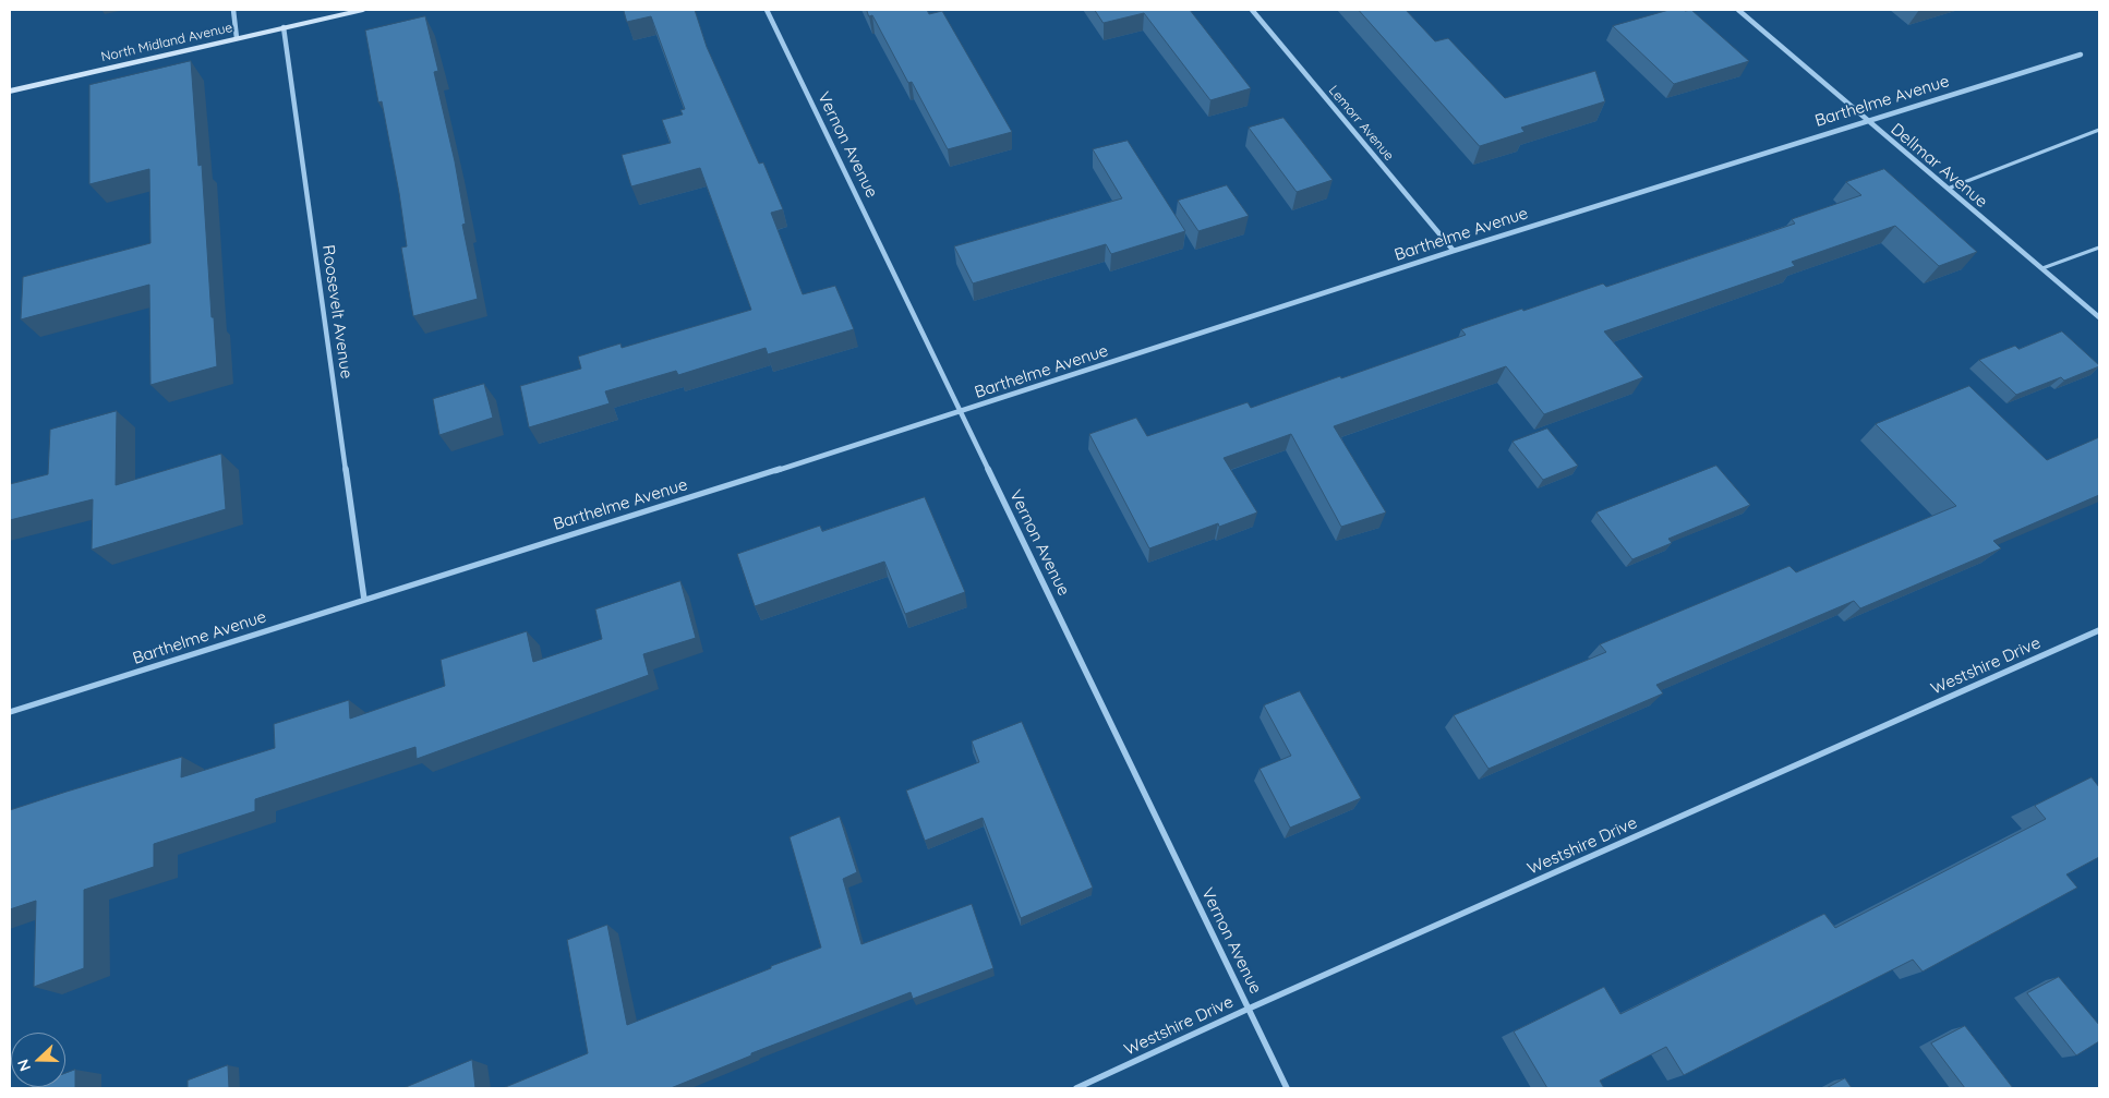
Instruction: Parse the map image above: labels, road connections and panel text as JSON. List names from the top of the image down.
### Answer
{
  "streets": {
    "street": [
      "North Midland Avenue",
      "Barthelme Avenue",
      "Lemorr Avenue",
      "Vernon Avenue",
      "Dellmar Avenue",
      "Roosevelt Avenue",
      "Westshire Drive"
    ]
  },
  "crossings": [
    ["North Midland Avenue", "Roosevelt Avenue"],
    ["Barthelme Avenue", "Lemorr Avenue"],
    ["Barthelme Avenue", "Vernon Avenue"],
    ["Barthelme Avenue", "Dellmar Avenue"],
    ["Barthelme Avenue", "Roosevelt Avenue"],
    ["Vernon Avenue", "Westshire Drive"]
  ],
  "north": "left"
}
